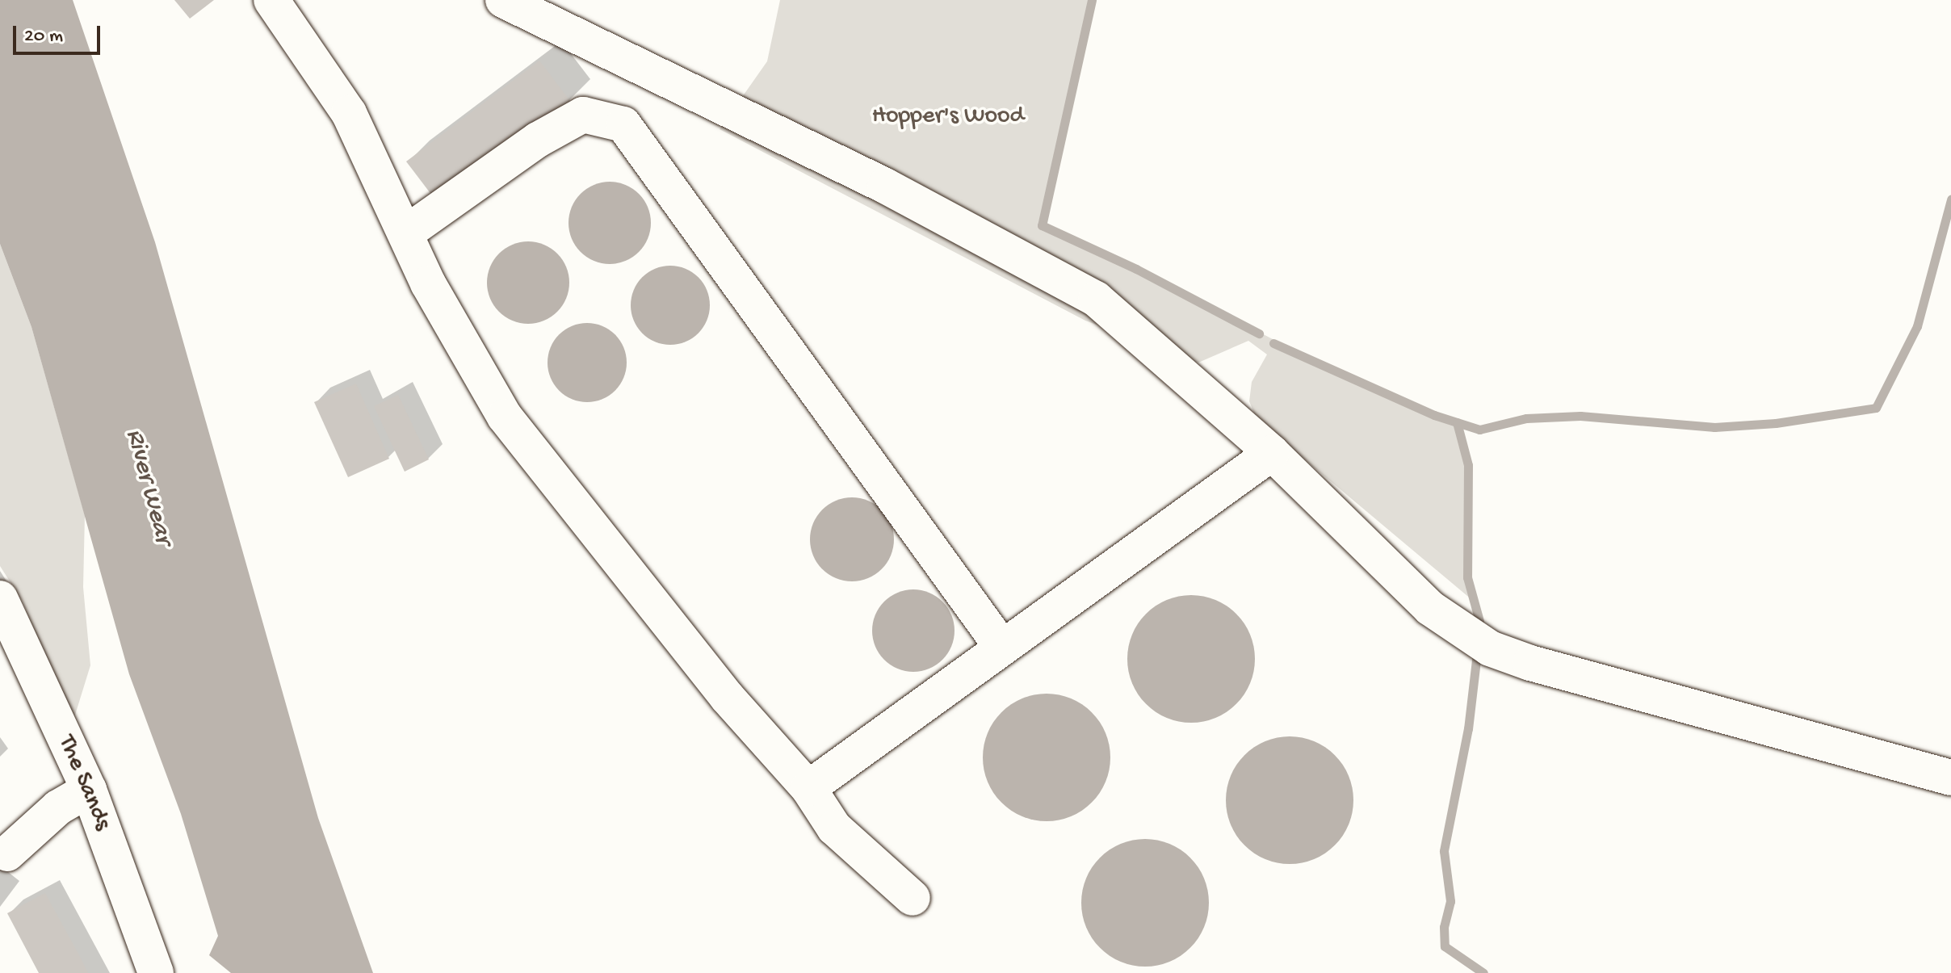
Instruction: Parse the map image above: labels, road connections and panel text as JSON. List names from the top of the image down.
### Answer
{
  "streets": {
    "street": ["The Sands"]
  },
  "water": ["River Wear"],
  "parks": ["Hopper's Wood"],
  "scale_bar": "20 m"
}
